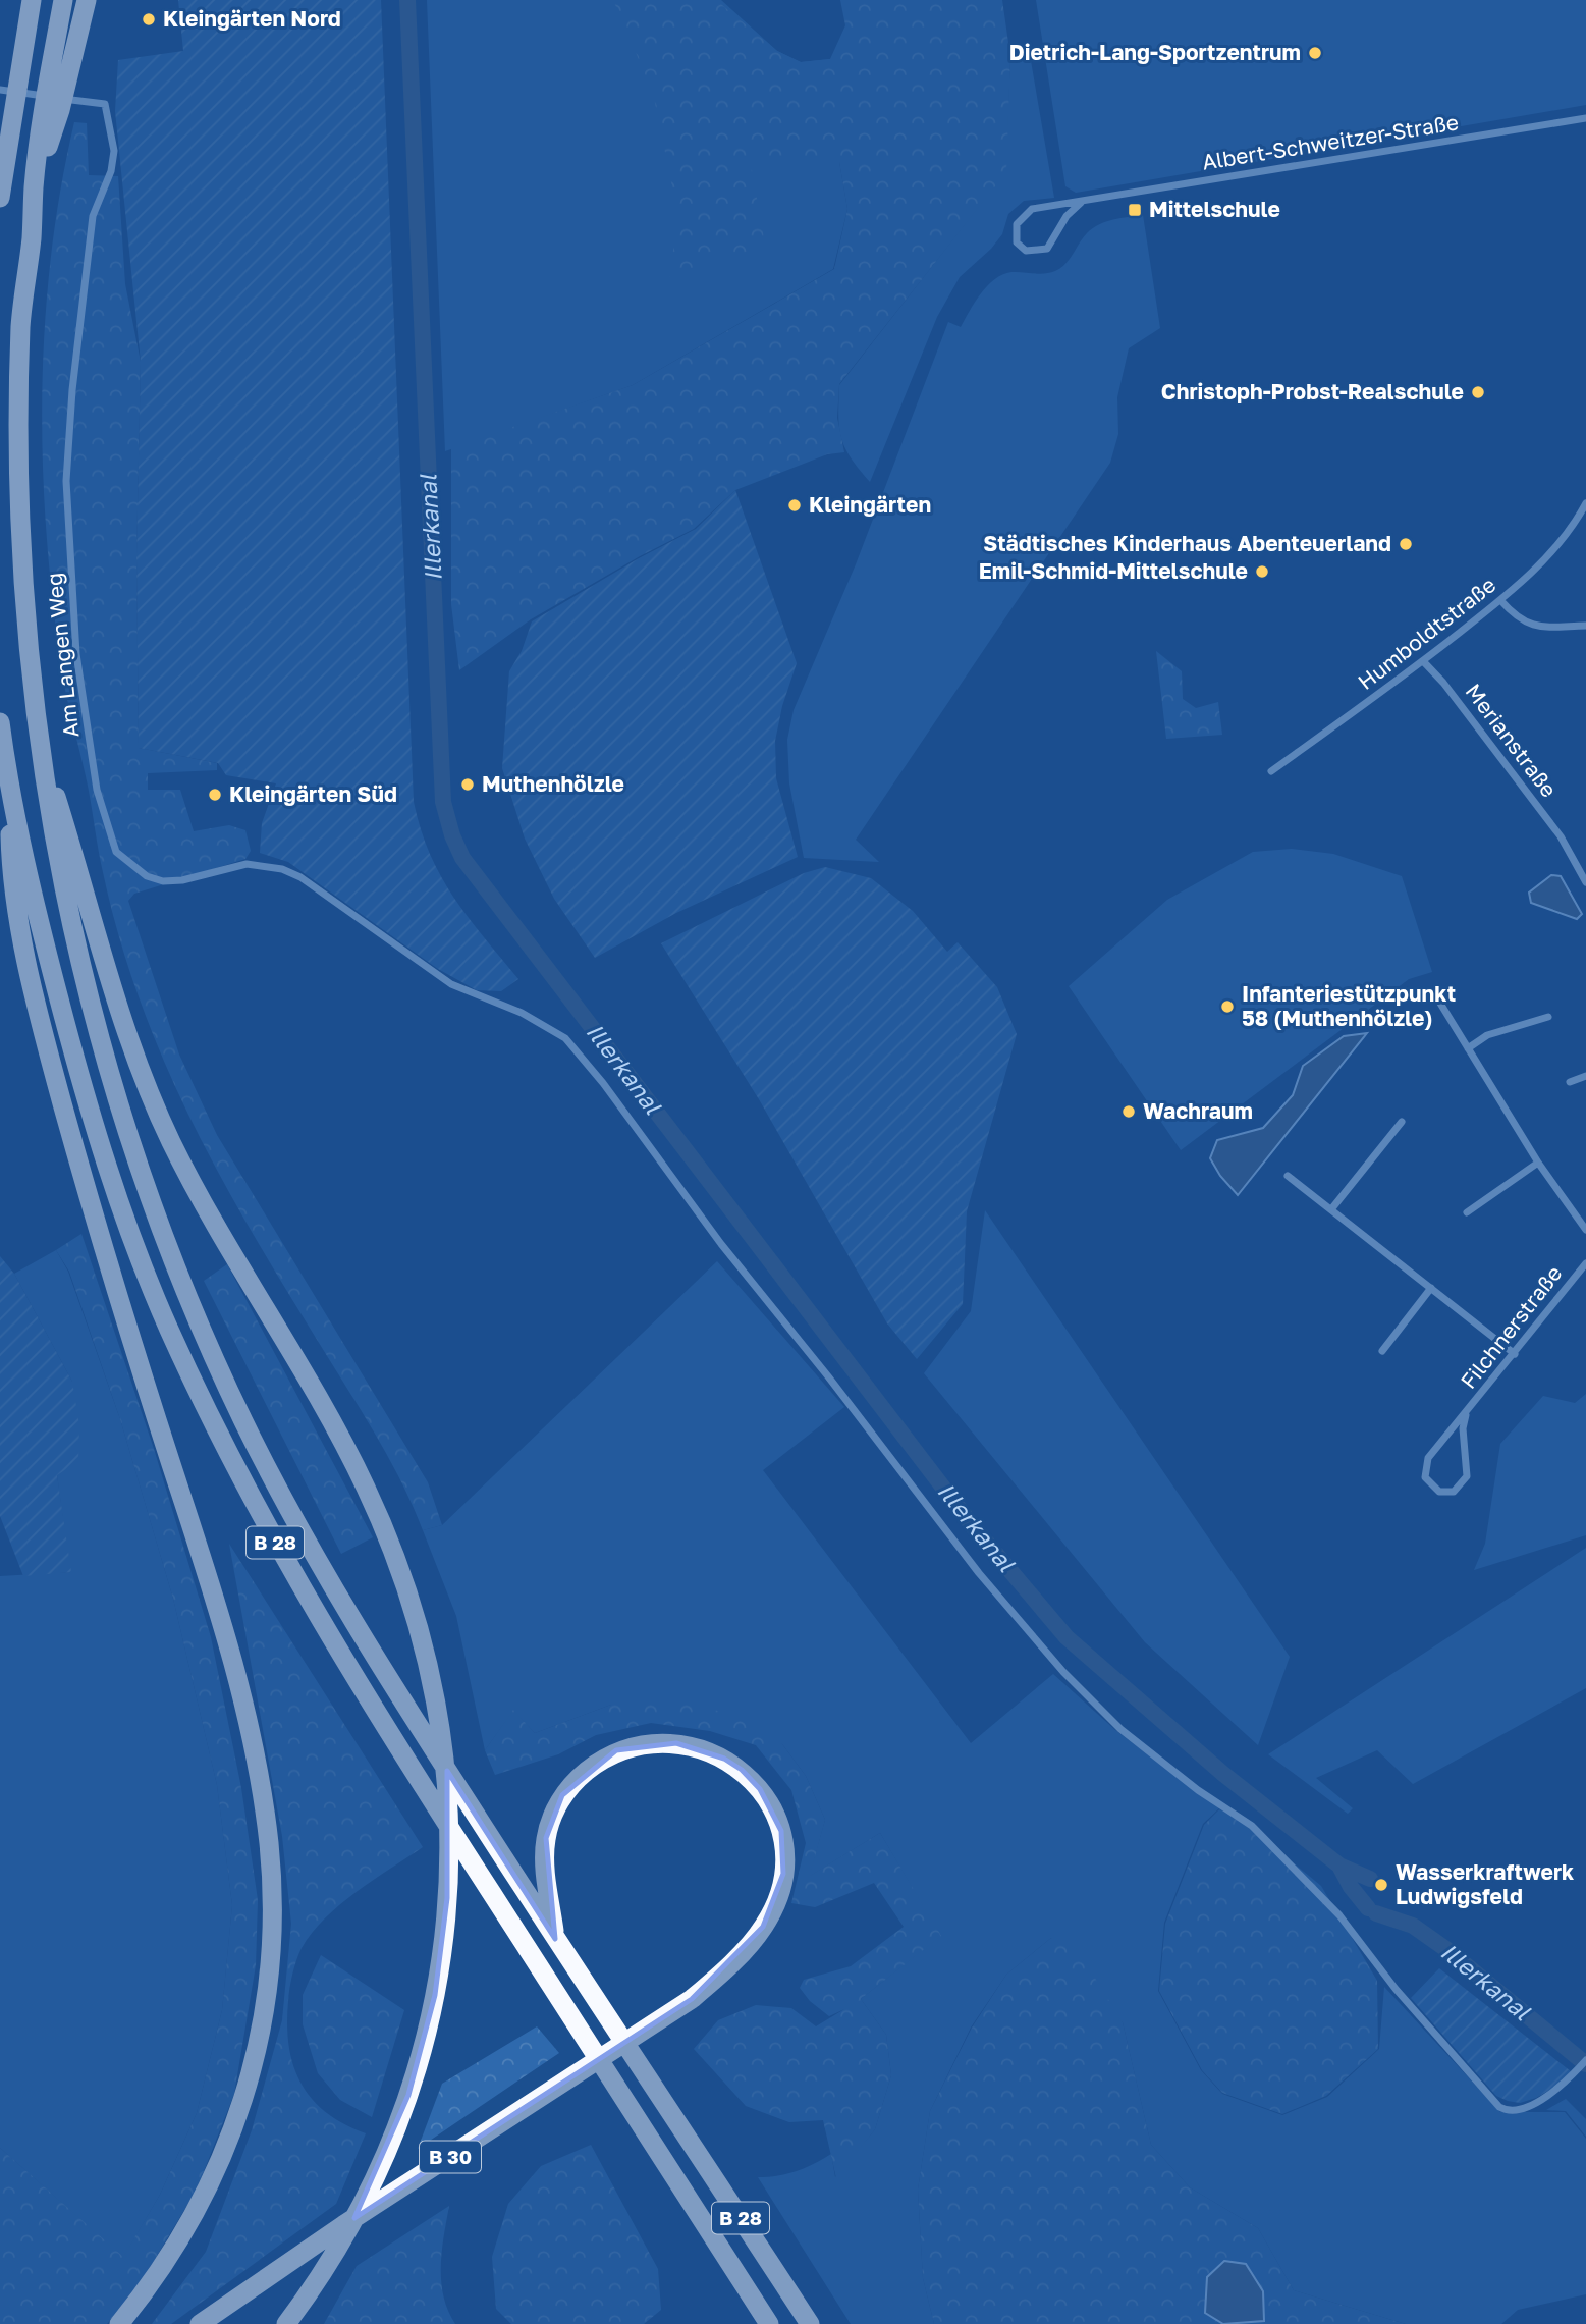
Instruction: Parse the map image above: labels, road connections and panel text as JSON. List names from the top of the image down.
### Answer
{
  "streets": {
    "highway": ["B 28", "B 30"],
    "street": [
      "Albert-Schweitzer-Straße",
      "Humboldtstraße",
      "Am Langen Weg",
      "Merianstraße",
      "Filchnerstraße"
    ]
  },
  "crossings": [
    ["Humboldtstraße", "Merianstraße"],
    ["B 28", "B 30"]
  ],
  "water": ["Illerkanal"],
  "places": {
    "other": [
      "Kleingärten Nord",
      "Dietrich-Lang-Sportzentrum",
      "Christoph-Probst-Realschule",
      "Kleingärten",
      "Städtisches Kinderhaus Abenteuerland",
      "Emil-Schmid-Mittelschule",
      "Muthenhölzle",
      "Kleingärten Süd",
      "Infanteriestützpunkt 58 (Muthenhölzle)",
      "Wachraum",
      "Wasserkraftwerk Ludwigsfeld"
    ],
    "transit": ["Mittelschule"]
  }
}
